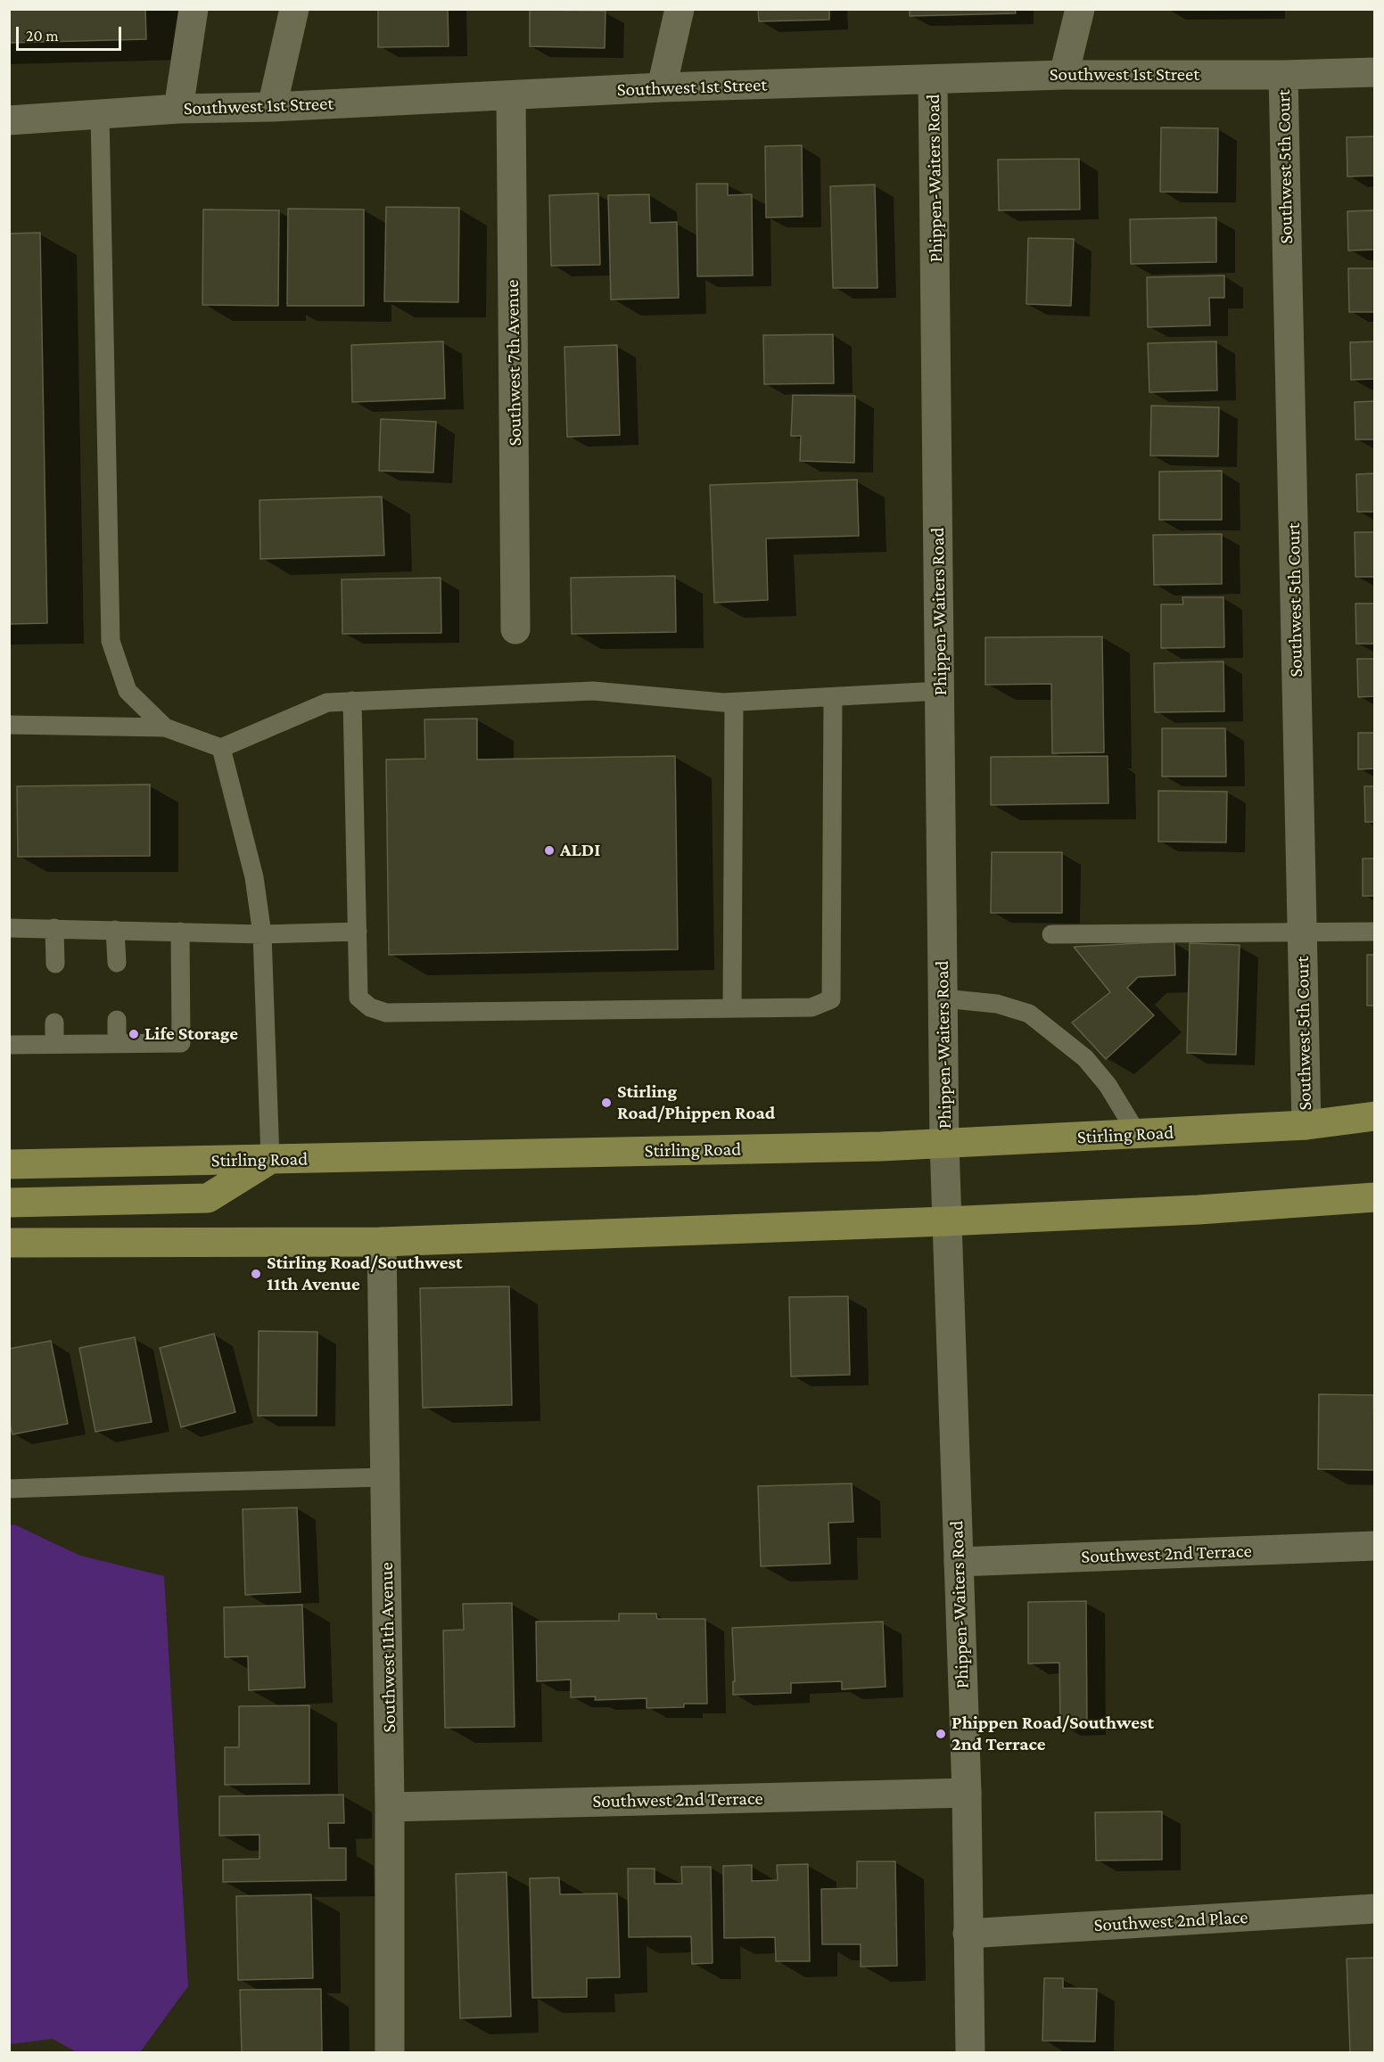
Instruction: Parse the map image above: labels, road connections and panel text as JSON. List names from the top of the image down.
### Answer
{
  "streets": {
    "main road": ["Stirling Road"],
    "street": [
      "Southwest 1st Street",
      "Southwest 5th Court",
      "Phippen-Waiters Road",
      "Southwest 7th Avenue",
      "Southwest 2nd Terrace",
      "Southwest 11th Avenue",
      "Southwest 2nd Place"
    ]
  },
  "crossings": [
    ["Southwest 1st Street", "Southwest 5th Court"],
    ["Southwest 1st Street", "Phippen-Waiters Road"],
    ["Southwest 1st Street", "Southwest 7th Avenue"],
    ["Southwest 5th Court", "Stirling Road"],
    ["Phippen-Waiters Road", "Stirling Road"],
    ["Phippen-Waiters Road", "Southwest 2nd Terrace"],
    ["Phippen-Waiters Road", "Southwest 2nd Place"],
    ["Southwest 2nd Terrace", "Southwest 11th Avenue"]
  ],
  "places": [
    "ALDI",
    "Life Storage",
    "Stirling Road/Phippen Road",
    "Stirling Road/Southwest 11th Avenue",
    "Phippen Road/Southwest 2nd Terrace"
  ],
  "scale_bar": "20 m"
}
